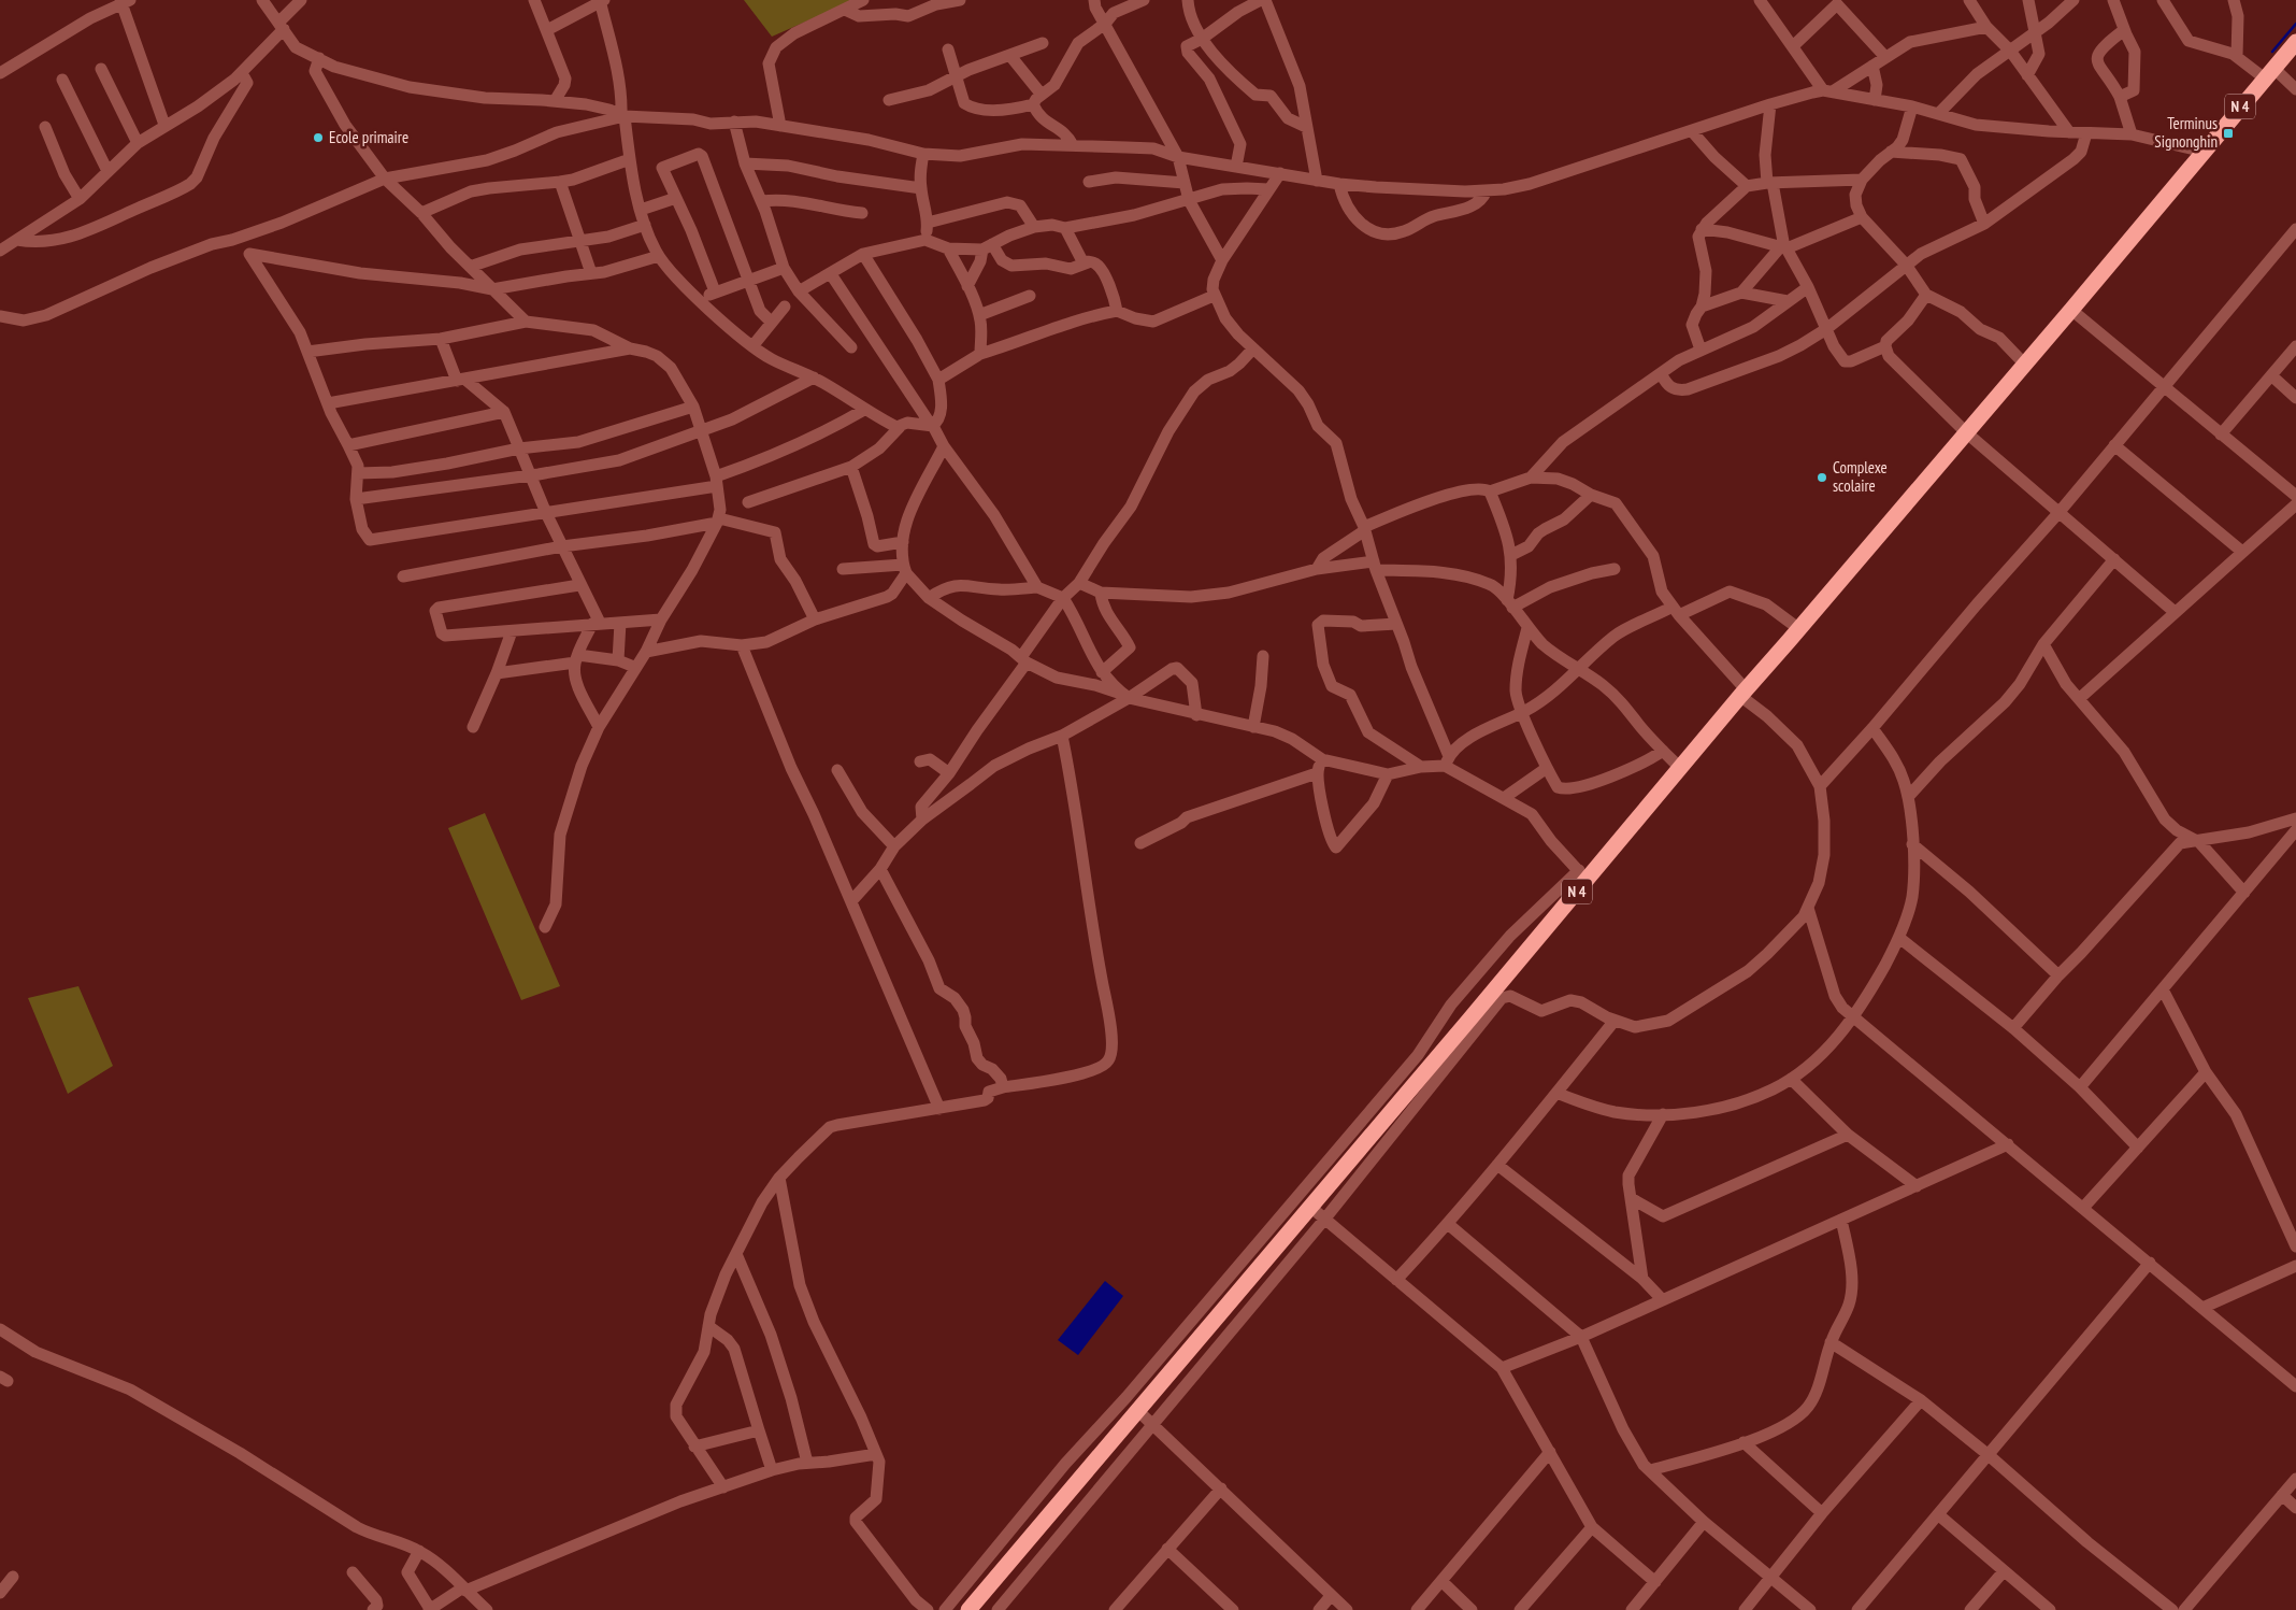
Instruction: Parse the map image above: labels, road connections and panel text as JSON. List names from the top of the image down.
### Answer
{
  "streets": {
    "highway": ["N 4"]
  },
  "places": {
    "transit": ["Terminus Signonghin"],
    "other": ["Ecole primaire", "Complexe scolaire"]
  }
}
